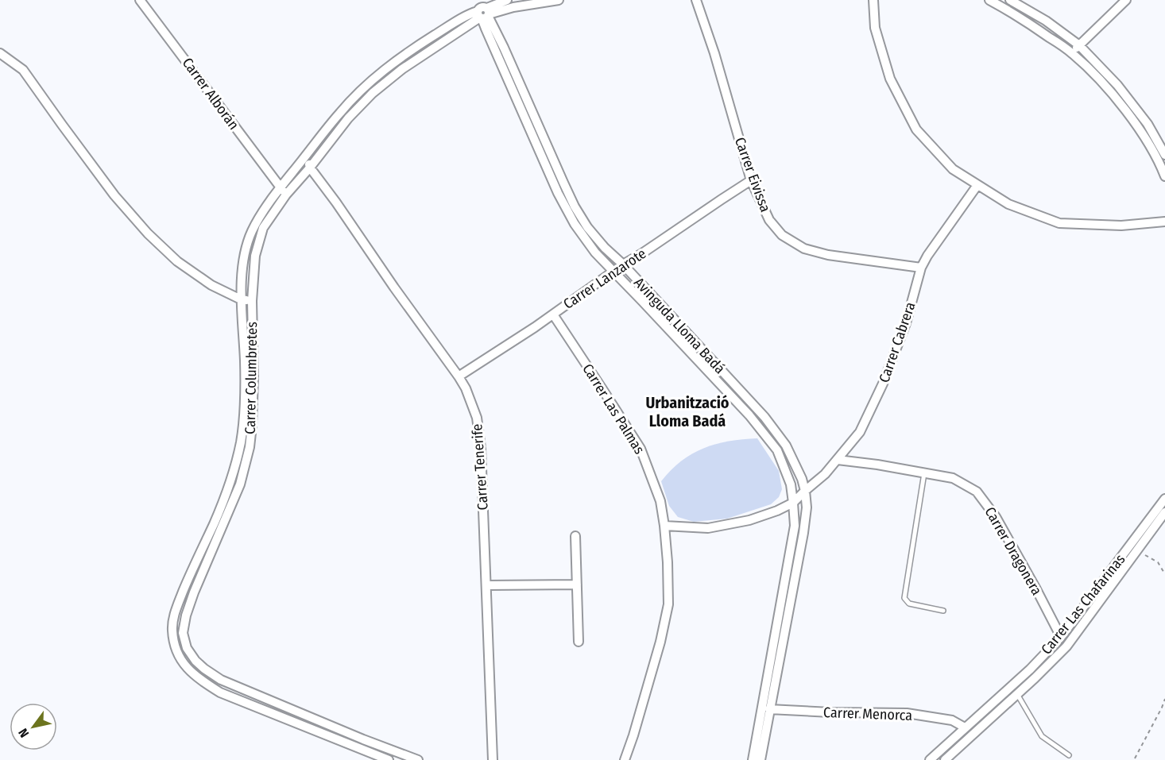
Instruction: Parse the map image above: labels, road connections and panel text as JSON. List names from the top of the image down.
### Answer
{
  "streets": {
    "street": [
      "Carrer Alborán",
      "Carrer Eivissa",
      "Carrer Lanzarote",
      "Avinguda Lloma Badá",
      "Carrer Cabrera",
      "Carrer Columbretes",
      "Carrer Las Palmas",
      "Carrer Tenerife",
      "Carrer Dragonera",
      "Carrer Las Chafarinas",
      "Carrer Menorca"
    ]
  },
  "crossings": [
    ["Carrer Alborán", "Carrer Columbretes"],
    ["Carrer Eivissa", "Carrer Lanzarote"],
    ["Carrer Eivissa", "Carrer Cabrera"],
    ["Carrer Lanzarote", "Avinguda Lloma Badá"],
    ["Carrer Lanzarote", "Carrer Las Palmas"],
    ["Carrer Lanzarote", "Carrer Tenerife"],
    ["Avinguda Lloma Badá", "Carrer Cabrera"],
    ["Avinguda Lloma Badá", "Carrer Columbretes"],
    ["Avinguda Lloma Badá", "Carrer Menorca"],
    ["Carrer Cabrera", "Carrer Las Palmas"],
    ["Carrer Cabrera", "Carrer Dragonera"],
    ["Carrer Columbretes", "Carrer Tenerife"],
    ["Carrer Dragonera", "Carrer Las Chafarinas"],
    ["Carrer Las Chafarinas", "Carrer Menorca"]
  ],
  "districts": ["Urbanització Lloma Badá"],
  "north": "bottom left"
}
